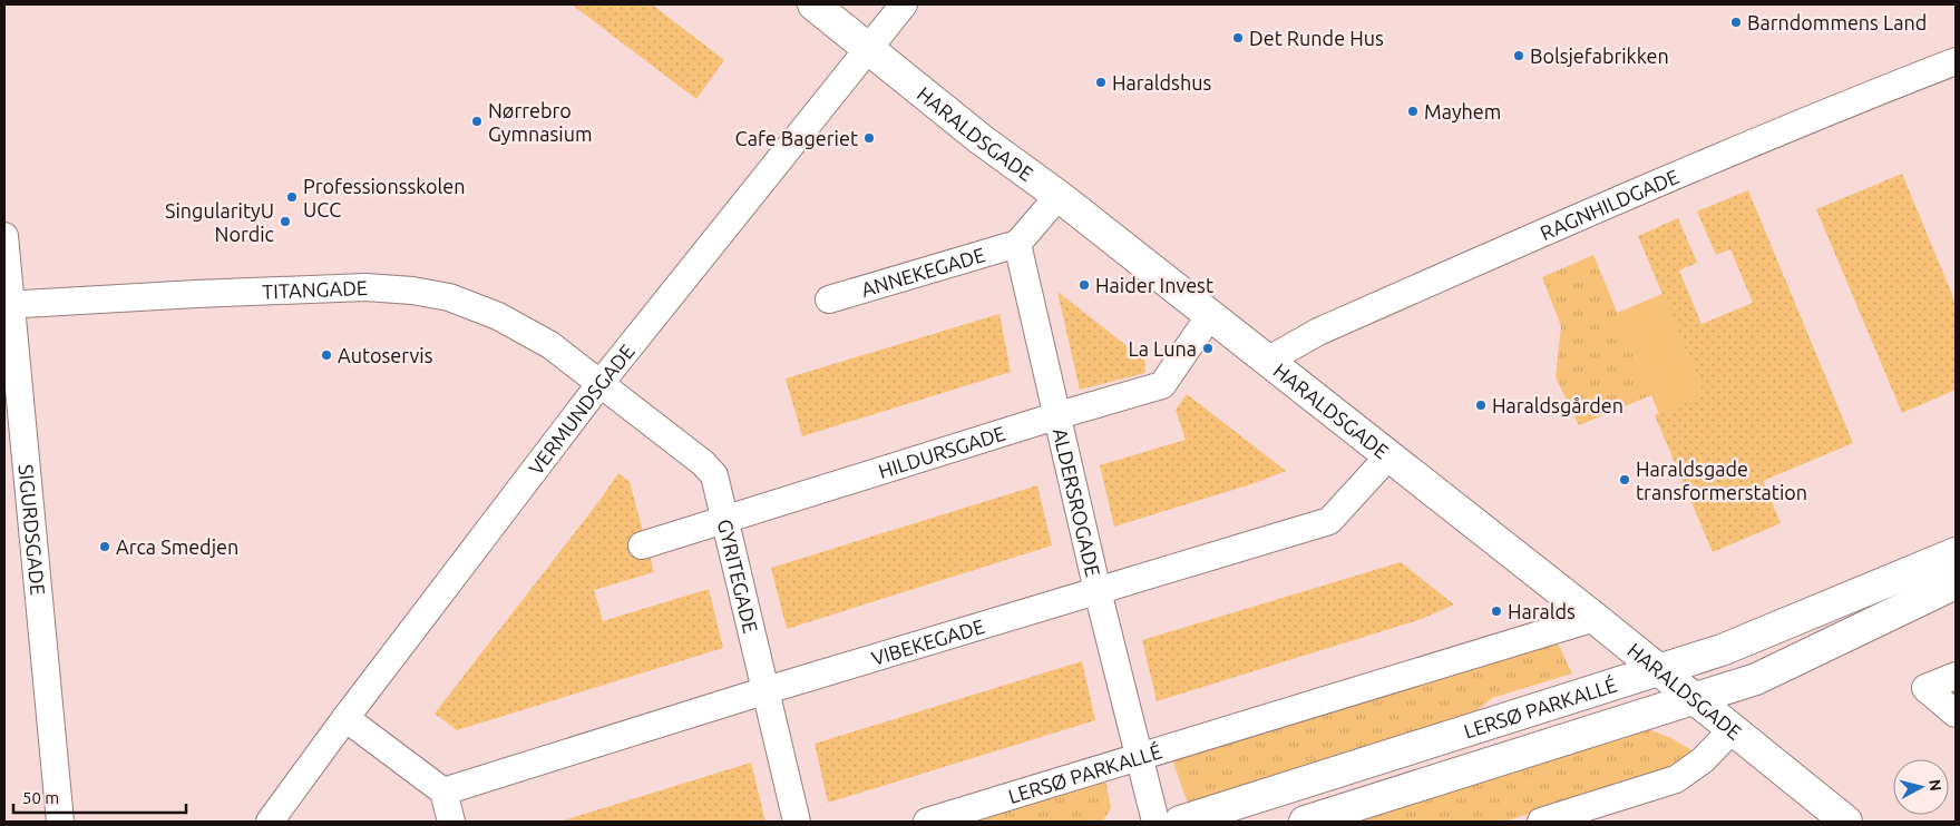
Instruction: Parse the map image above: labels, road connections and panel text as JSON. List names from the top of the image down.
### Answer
{
  "streets": {
    "street": [
      "HARALDSGADE",
      "RAGNHILDGADE",
      "ANNEKEGADE",
      "TITANGADE",
      "VERMUNDSGADE",
      "HILDURSGADE",
      "ALDERSROGADE",
      "SIGURDSGADE",
      "GYRITEGADE",
      "VIBEKEGADE",
      "LERSØ PARKALLÉ"
    ]
  },
  "crossings": [
    ["HARALDSGADE", "RAGNHILDGADE"],
    ["HARALDSGADE", "VERMUNDSGADE"],
    ["HARALDSGADE", "HILDURSGADE"],
    ["HARALDSGADE", "VIBEKEGADE"],
    ["HARALDSGADE", "LERSØ PARKALLÉ"],
    ["ANNEKEGADE", "ALDERSROGADE"],
    ["TITANGADE", "VERMUNDSGADE"],
    ["TITANGADE", "SIGURDSGADE"],
    ["TITANGADE", "GYRITEGADE"],
    ["VERMUNDSGADE", "GYRITEGADE"],
    ["HILDURSGADE", "ALDERSROGADE"],
    ["HILDURSGADE", "GYRITEGADE"],
    ["ALDERSROGADE", "VIBEKEGADE"],
    ["ALDERSROGADE", "LERSØ PARKALLÉ"],
    ["GYRITEGADE", "VIBEKEGADE"]
  ],
  "places": [
    "Barndommens Land",
    "Det Runde Hus",
    "Bolsjefabrikken",
    "Haraldshus",
    "Mayhem",
    "Nørrebro Gymnasium",
    "Cafe Bageriet",
    "Professionsskolen UCC",
    "SingularityU Nordic",
    "Haider Invest",
    "La Luna",
    "Autoservis",
    "Haraldsgården",
    "Haraldsgade transformerstation",
    "Arca Smedjen",
    "Haralds"
  ],
  "scale_bar": "50 m",
  "north": "right"
}
